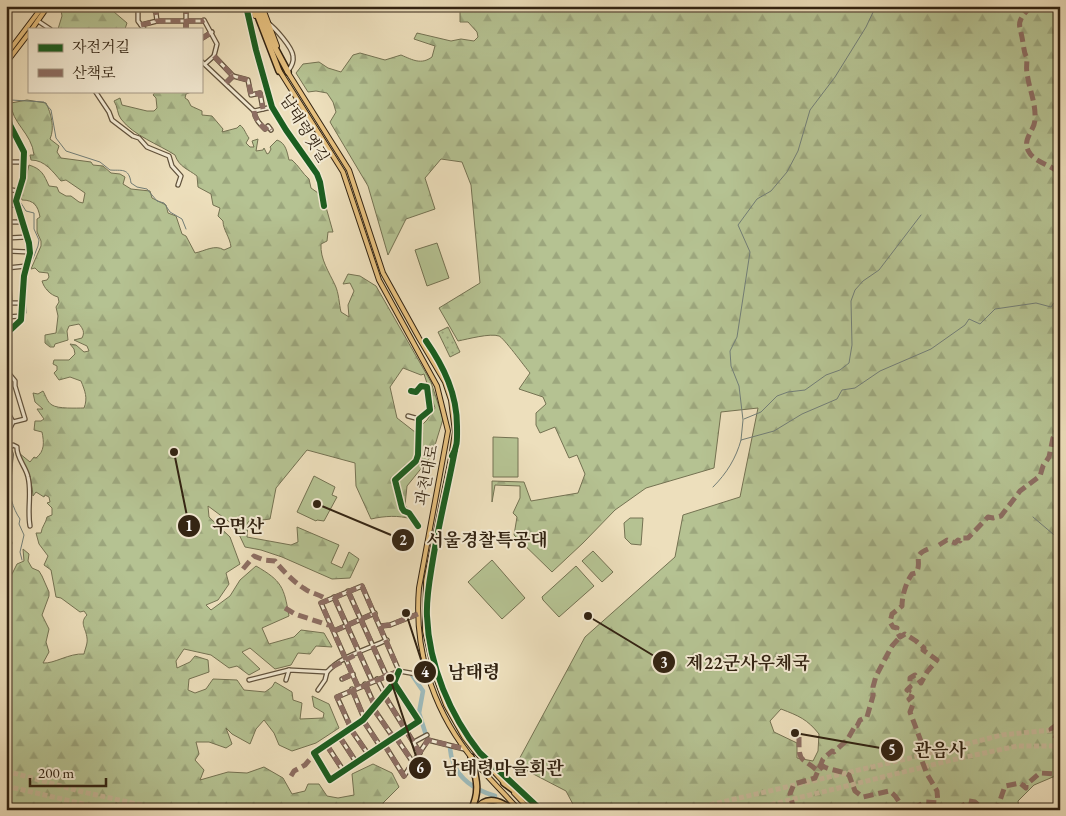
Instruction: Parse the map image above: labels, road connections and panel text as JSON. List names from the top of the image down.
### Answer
{
  "streets": {
    "main road": ["과천대로"],
    "street": ["남태령옛길"]
  },
  "places": [
    "우면산",
    "서울경찰특공대",
    "남태령",
    "제22군사우체국",
    "남태령마을회관",
    "관음사"
  ],
  "legend": ["자전거길", "산책로"],
  "scale_bar": "200 m"
}
